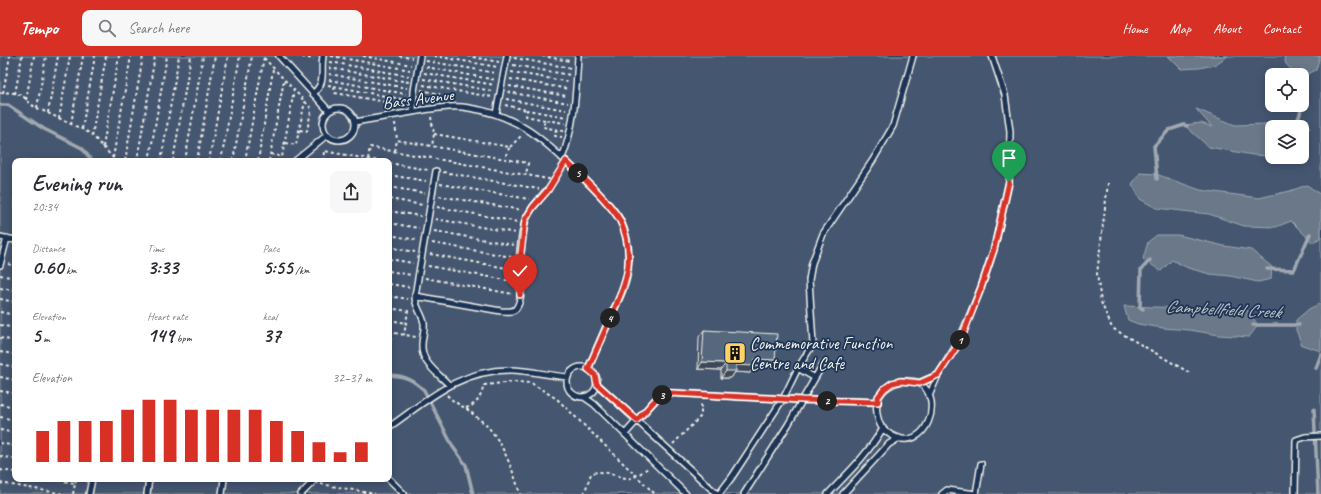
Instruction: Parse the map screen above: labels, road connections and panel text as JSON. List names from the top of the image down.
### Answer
{
  "streets": {
    "lane": ["Bass Avenue"]
  },
  "water": ["Campbellfield Creek"],
  "places": {
    "building": ["Commemorative Function Centre and Cafe"]
  },
  "page": {
    "header": "Tempo",
    "search": "Search here",
    "nav": [
      "Home",
      "Map",
      "About",
      "Contact"
    ],
    "heading": ["Evening run", "20:34"],
    "pins": [
      "5",
      "4",
      "1",
      "3",
      "2"
    ],
    "stats": [
      ["Distance", "0.60 km"],
      ["Time", "3:33"],
      ["Pace", "5:55 /km"],
      ["Elevation", "5 m"],
      ["Heart rate", "149 bpm"],
      ["kcal", "37"]
    ],
    "chart": ["Elevation", "32–37 m"]
  }
}
